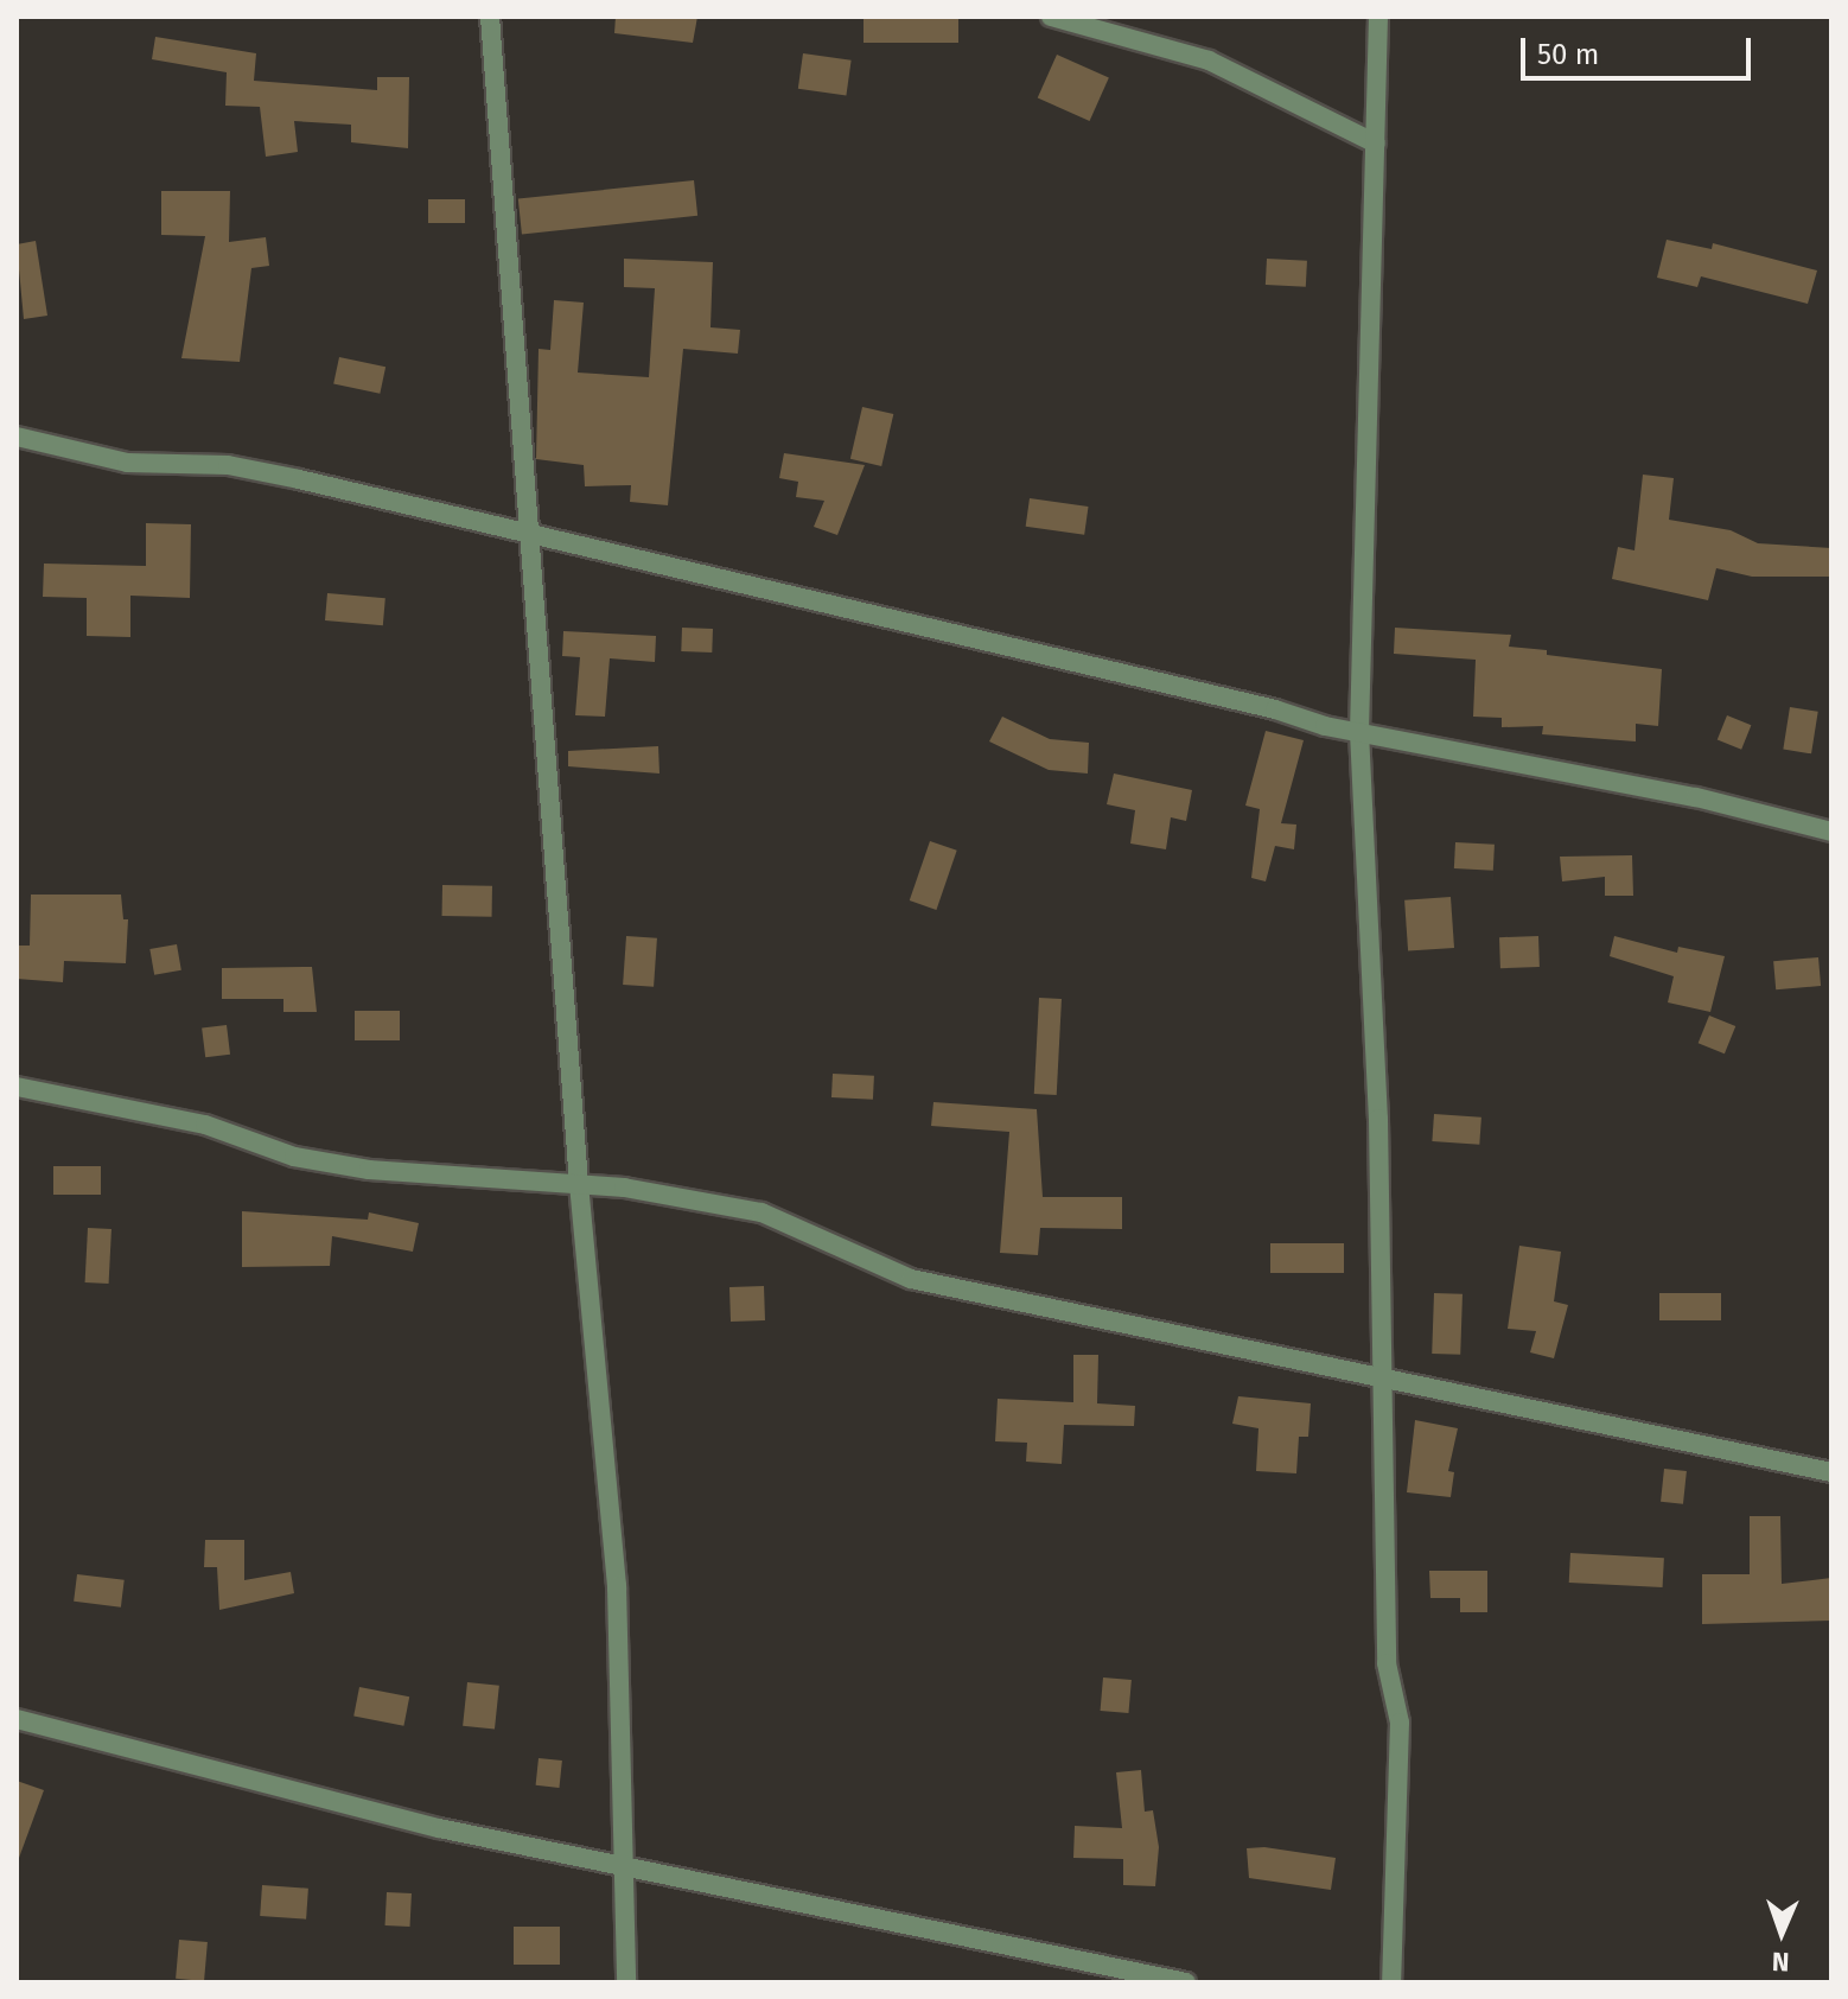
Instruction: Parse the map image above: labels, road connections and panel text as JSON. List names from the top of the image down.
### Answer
{
  "scale_bar": "50 m",
  "north": "bottom"
}
